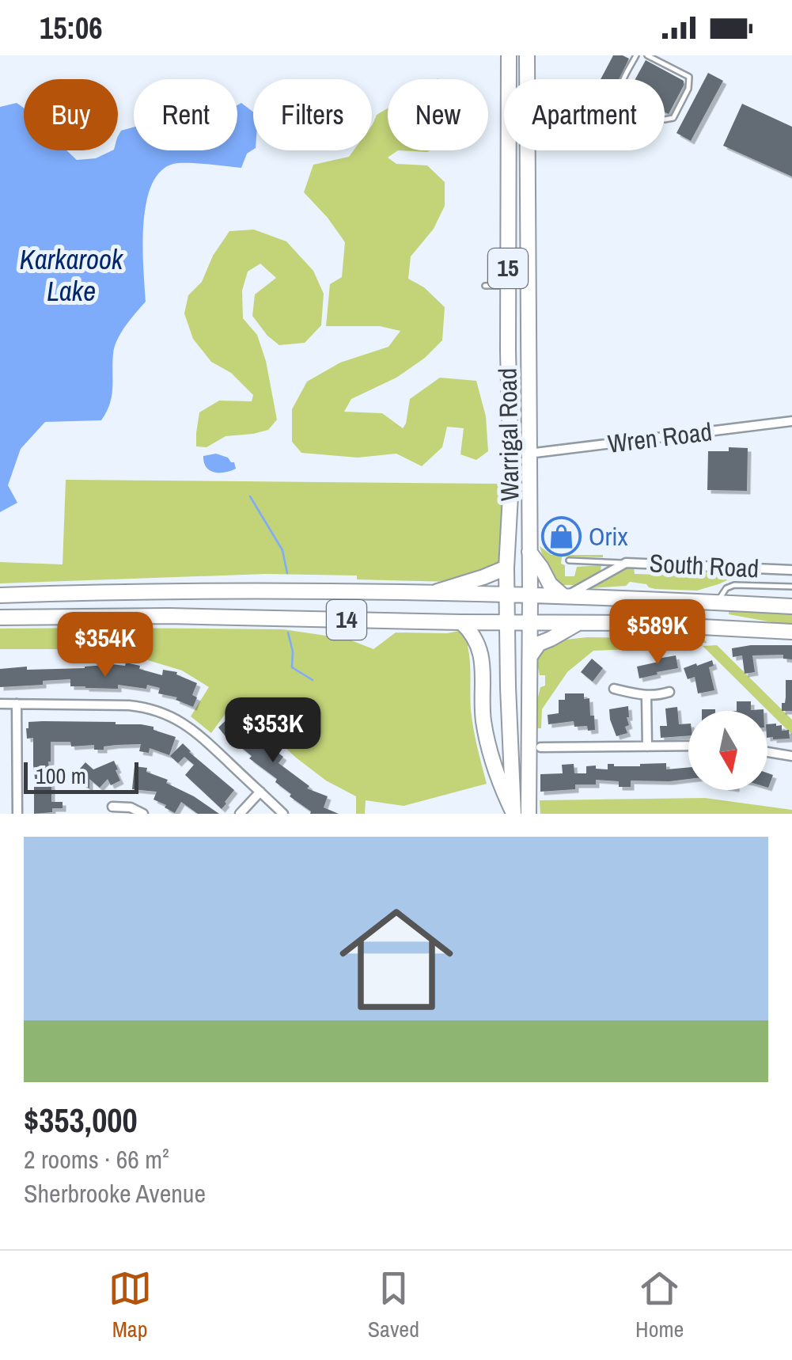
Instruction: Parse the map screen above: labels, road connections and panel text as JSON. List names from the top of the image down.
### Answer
{
  "streets": {
    "highway": [
      "15",
      "Warrigal Road",
      "South Road",
      "14"
    ],
    "street": ["Wren Road"]
  },
  "crossings": [
    ["Warrigal Road", "Wren Road"],
    ["Warrigal Road", "South Road"],
    ["Warrigal Road", "14"],
    ["South Road", "14"]
  ],
  "water": ["Karkarook Lake"],
  "places": {
    "shop": ["Orix"]
  },
  "scale_bar": "100 m",
  "north": "bottom",
  "page": {
    "status": "15:06",
    "chip": [
      "Buy",
      "Rent",
      "Filters",
      "New",
      "Apartment"
    ],
    "price": ["$589K", "$354K", "$353K"],
    "scale": "100 m",
    "list": [
      {
        "name": "$353,000",
        "note": "2 rooms · 66 m² · Sherbrooke Avenue"
      }
    ],
    "tabs": ["Map", "Saved", "Home"]
  }
}
